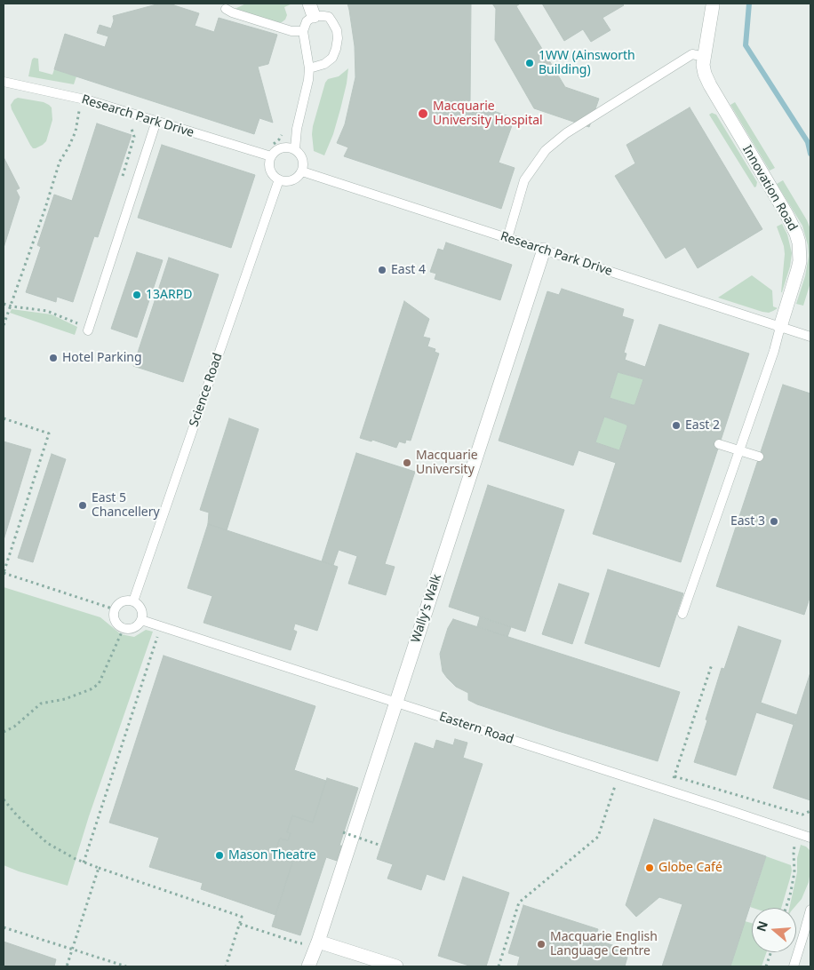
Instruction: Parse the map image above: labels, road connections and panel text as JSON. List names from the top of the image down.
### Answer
{
  "streets": {
    "street": ["Innovation Road", "Wally's Walk"],
    "lane": ["Research Park Drive", "Science Road", "Eastern Road"]
  },
  "crossings": [
    ["Research Park Drive", "Innovation Road"],
    ["Research Park Drive", "Science Road"],
    ["Research Park Drive", "Wally's Walk"],
    ["Science Road", "Eastern Road"],
    ["Wally's Walk", "Eastern Road"]
  ],
  "places": [
    "1WW (Ainsworth Building)",
    "Macquarie University Hospital",
    "East 4",
    "13ARPD",
    "Hotel Parking",
    "East 2",
    "Macquarie University",
    "East 5 Chancellery",
    "East 3",
    "Mason Theatre",
    "Globe Café",
    "Macquarie English Language Centre"
  ],
  "north": "left"
}
